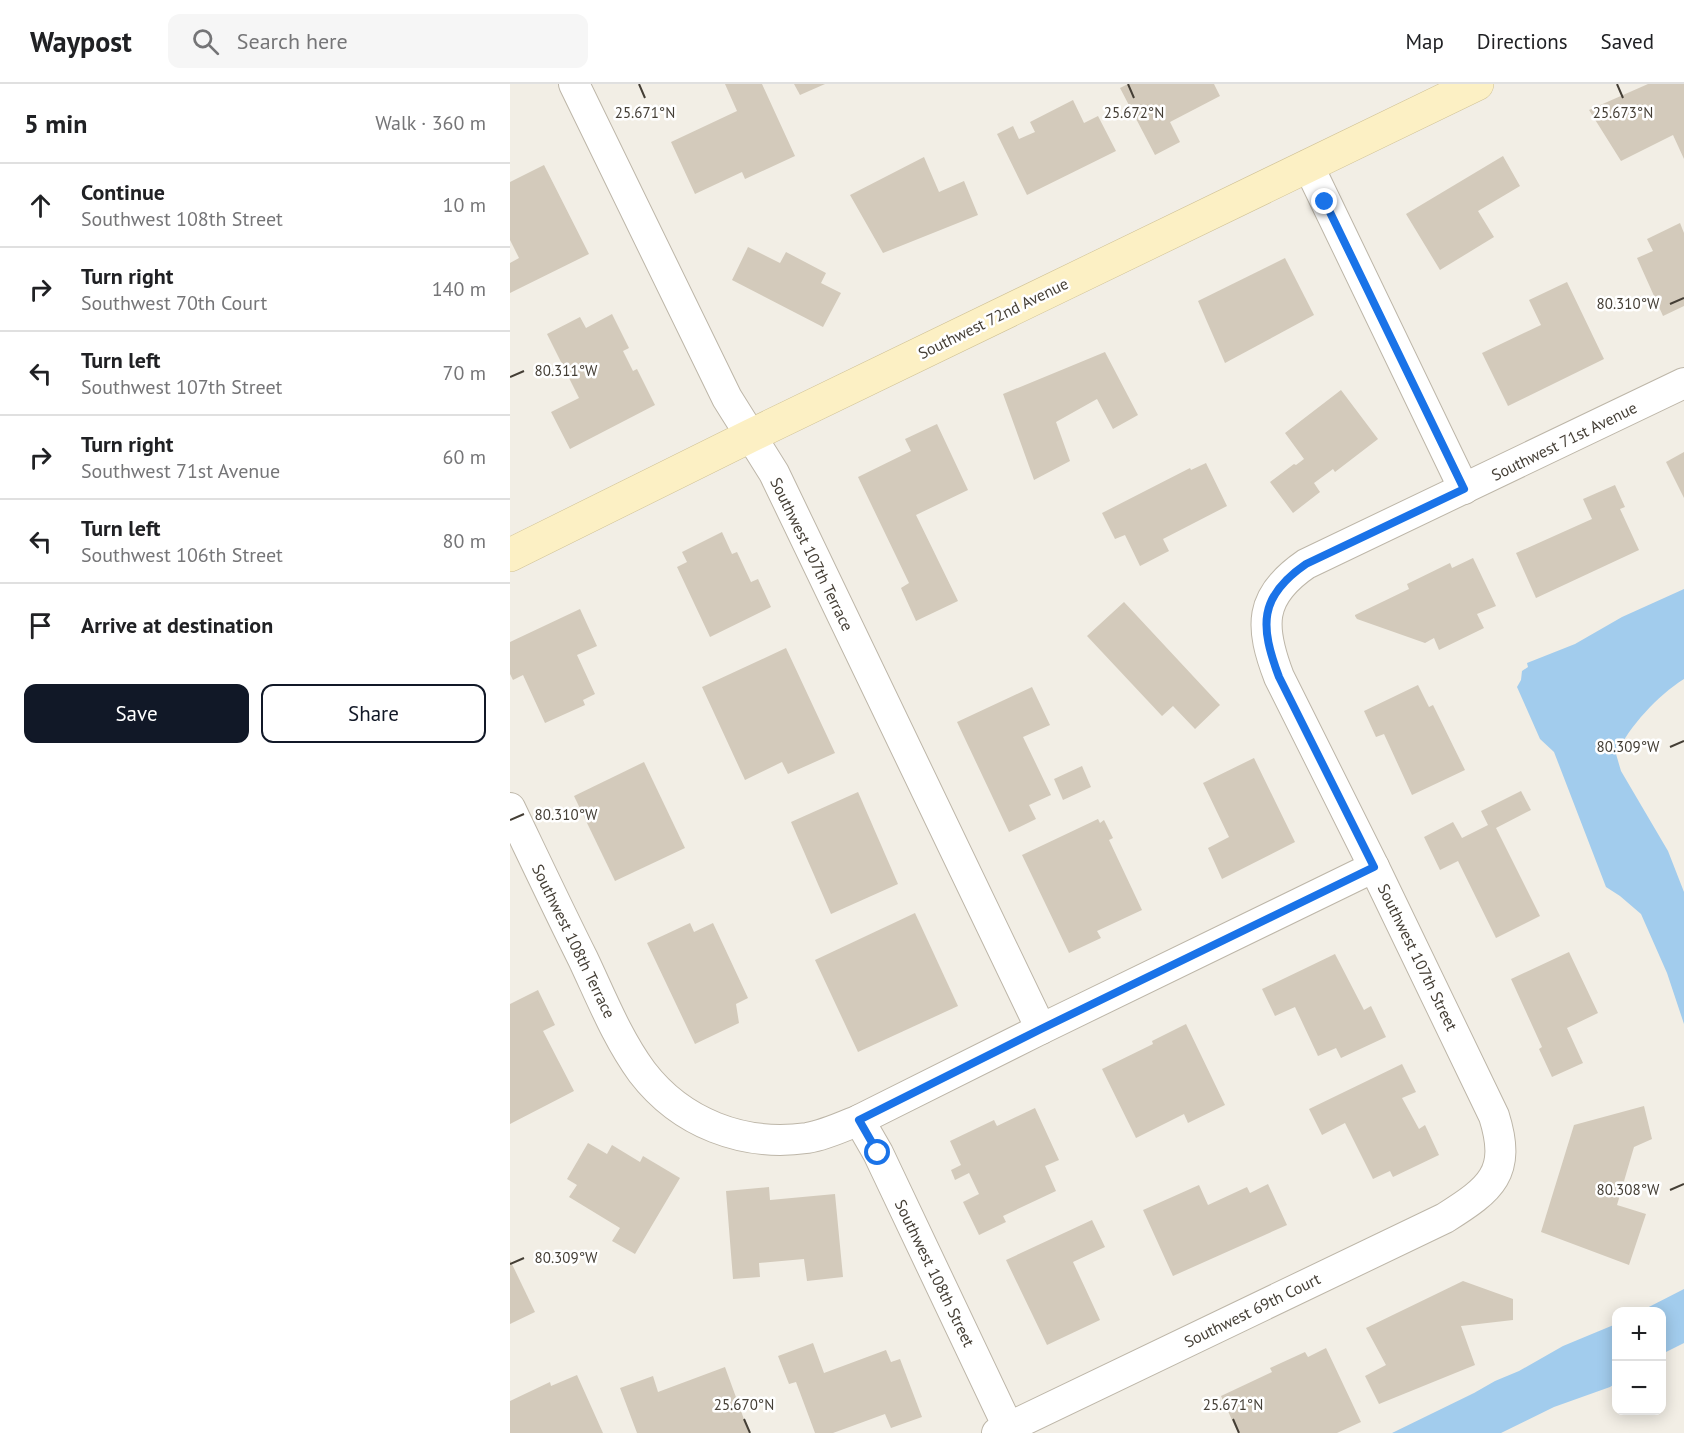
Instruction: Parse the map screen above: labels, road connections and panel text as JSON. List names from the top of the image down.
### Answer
{
  "streets": {
    "street": [
      "Southwest 72nd Avenue",
      "Southwest 71st Avenue",
      "Southwest 107th Terrace",
      "Southwest 108th Terrace",
      "Southwest 107th Street",
      "Southwest 108th Street",
      "Southwest 69th Court"
    ]
  },
  "crossings": [
    ["Southwest 72nd Avenue", "Southwest 107th Terrace"],
    ["Southwest 71st Avenue", "Southwest 107th Street"],
    ["Southwest 107th Terrace", "Southwest 108th Terrace"],
    ["Southwest 108th Terrace", "Southwest 107th Street"],
    ["Southwest 108th Terrace", "Southwest 108th Street"],
    ["Southwest 107th Street", "Southwest 69th Court"],
    ["Southwest 108th Street", "Southwest 69th Court"]
  ],
  "page": {
    "header": "Waypost",
    "search": "Search here",
    "nav": ["Map", "Directions", "Saved"],
    "heading": ["5 min", "Walk · 360 m"],
    "list": [
      ["Continue", "Southwest 108th Street", "10 m"],
      ["Turn right", "Southwest 70th Court", "140 m"],
      ["Turn left", "Southwest 107th Street", "70 m"],
      ["Turn right", "Southwest 71st Avenue", "60 m"],
      ["Turn left", "Southwest 106th Street", "80 m"],
      "Arrive at destination"
    ],
    "buttons": ["Save", "Share"],
    "map_buttons": ["+", "−"]
  },
  "coordinates": [
    "25.671°N",
    "25.672°N",
    "25.673°N",
    "80.310°W",
    "80.311°W",
    "80.309°W",
    "80.308°W",
    "25.670°N"
  ]
}
